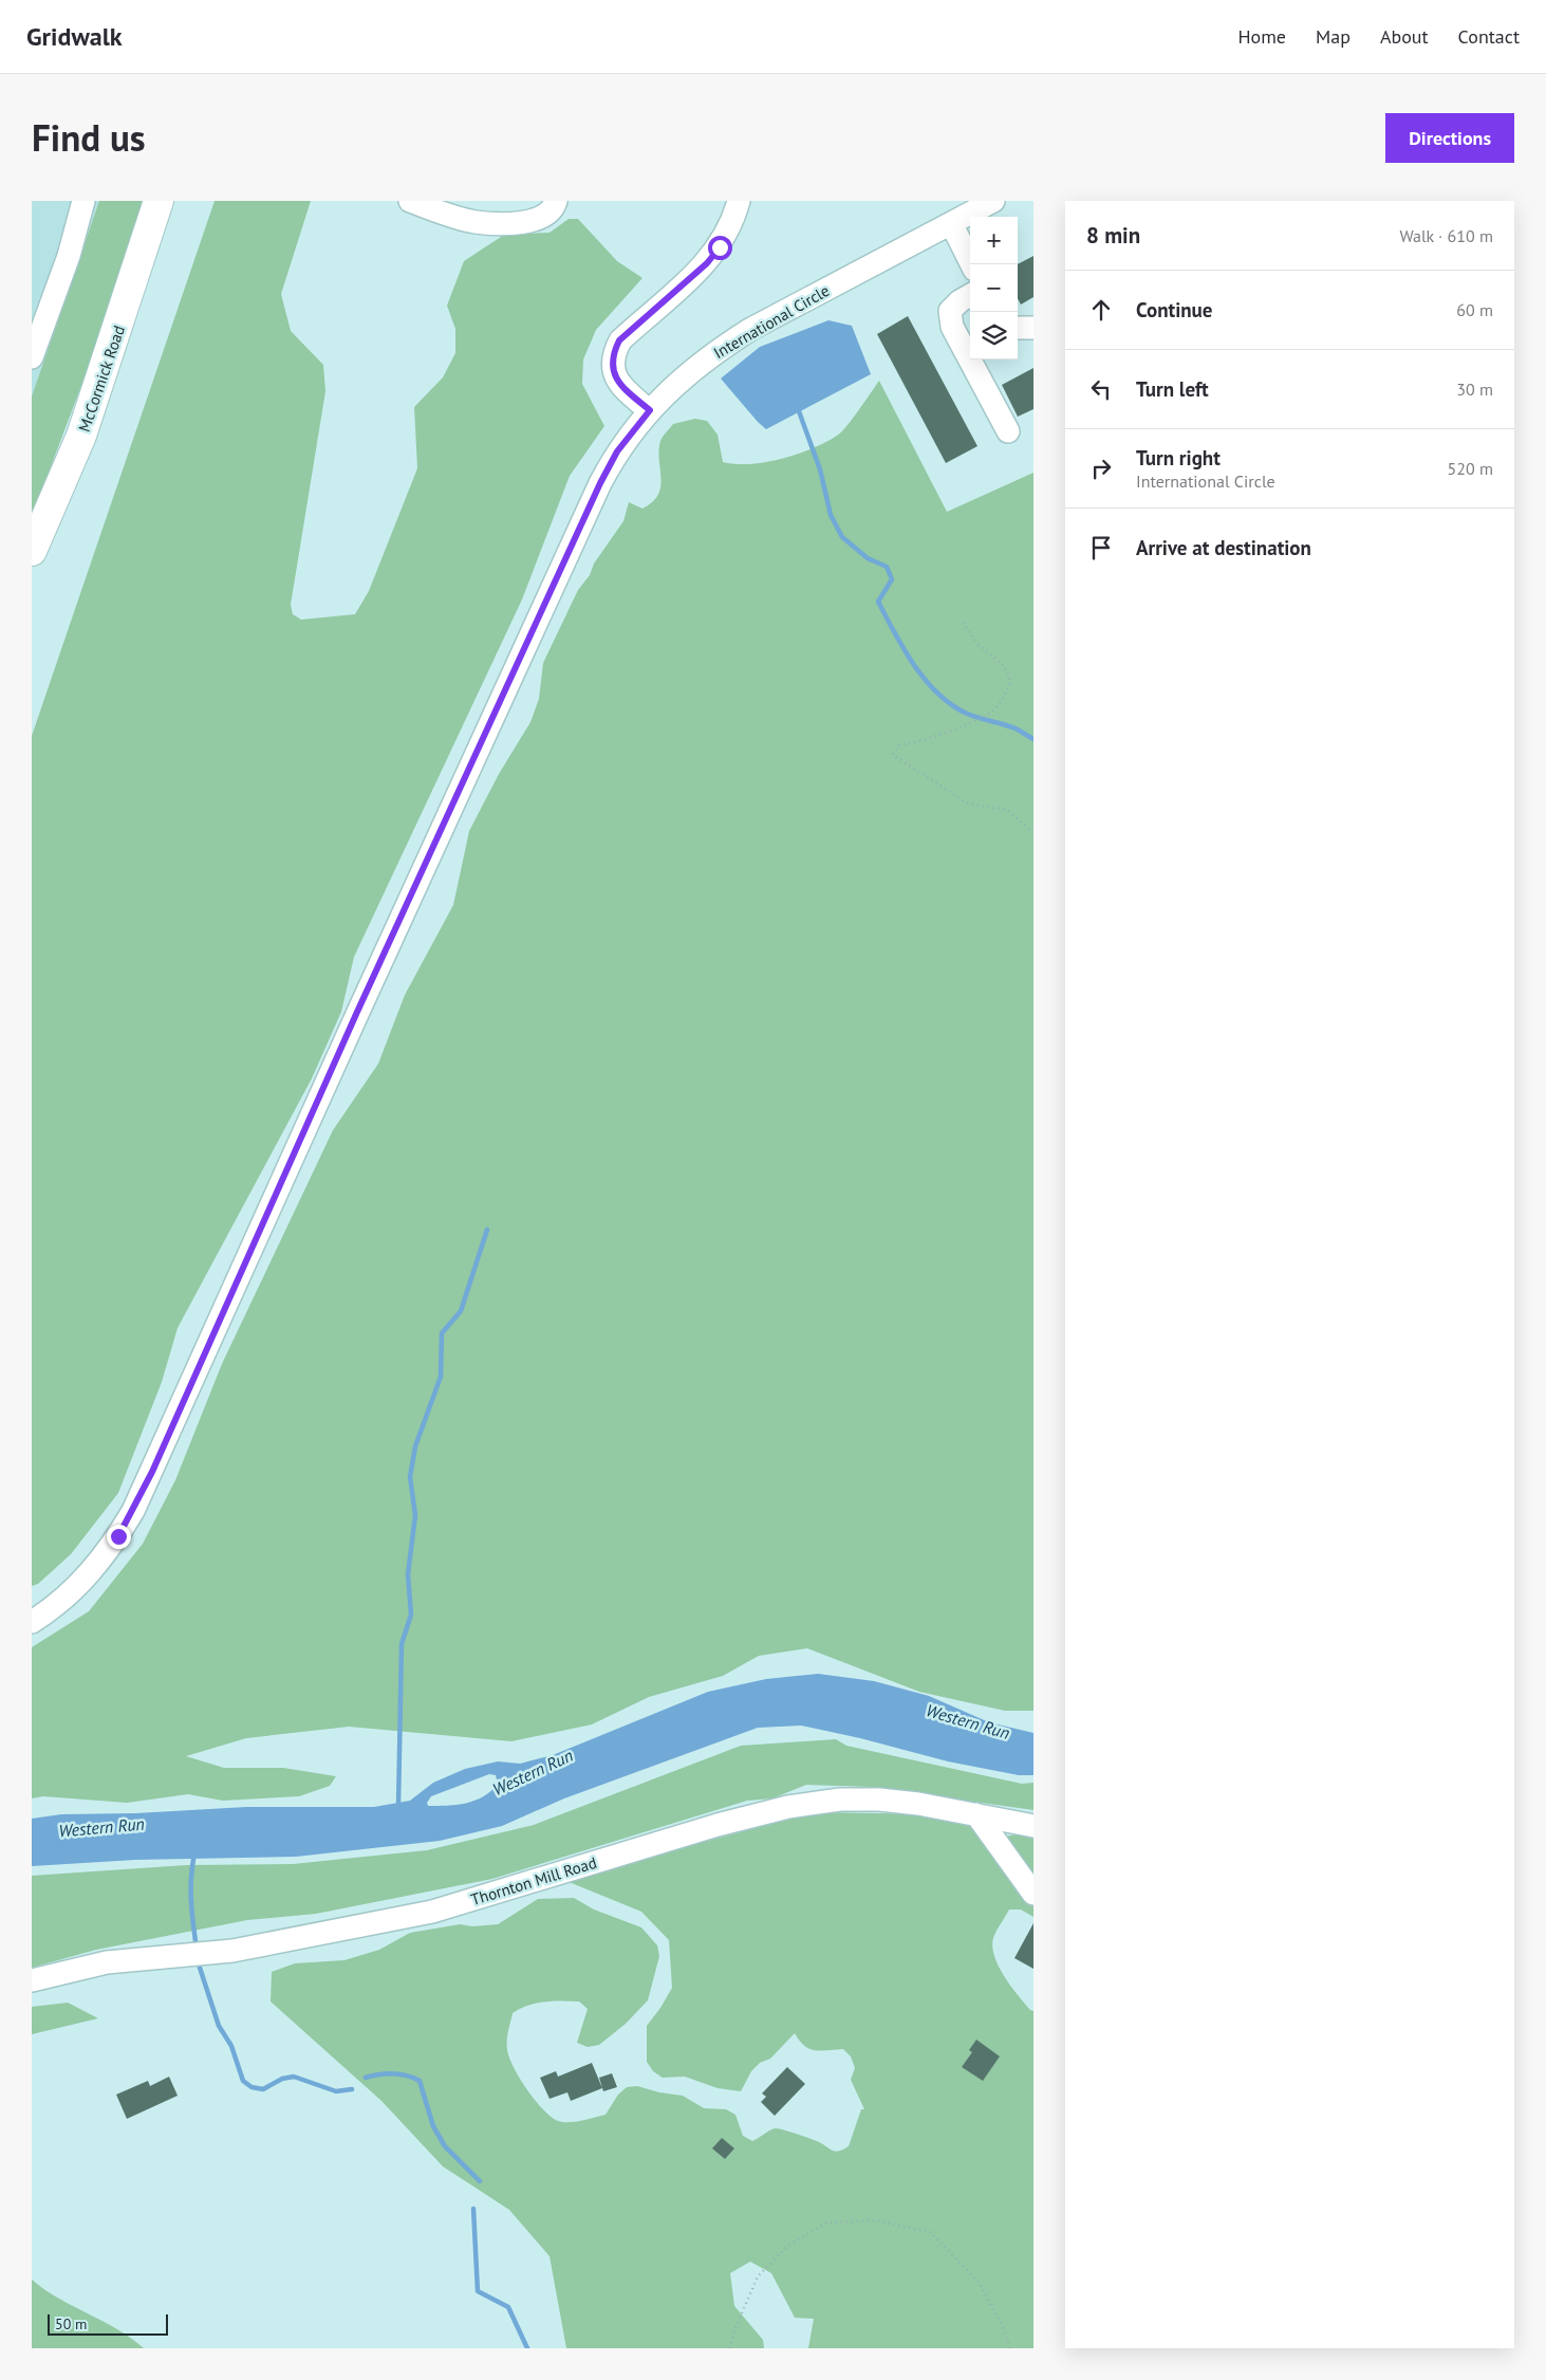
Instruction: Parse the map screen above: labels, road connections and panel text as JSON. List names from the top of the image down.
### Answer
{
  "streets": {
    "main road": ["McCormick Road"],
    "street": ["International Circle", "Thornton Mill Road"]
  },
  "water": ["Western Run"],
  "scale_bar": "50 m",
  "page": {
    "header": "Gridwalk",
    "nav": [
      "Home",
      "Map",
      "About",
      "Contact"
    ],
    "title": "Find us",
    "buttons": "Directions",
    "heading": ["8 min", "Walk · 610 m"],
    "map_buttons": ["+", "−"],
    "list": [
      ["Continue", "60 m"],
      ["Turn left", "30 m"],
      ["Turn right", "International Circle", "520 m"],
      "Arrive at destination"
    ],
    "scale": "50 m"
  }
}
